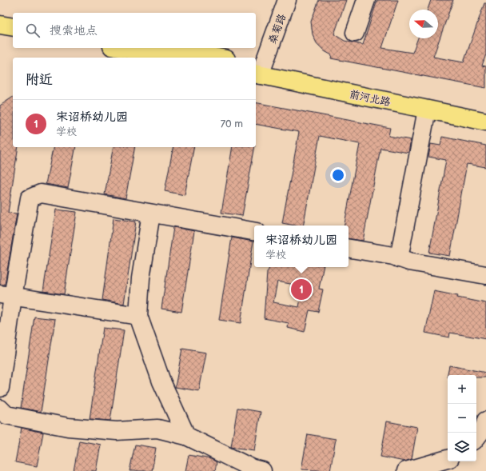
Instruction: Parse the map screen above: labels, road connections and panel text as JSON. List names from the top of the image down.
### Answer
{
  "streets": {
    "main road": ["前河北路"],
    "street": ["桑菊路"]
  },
  "crossings": [
    ["桑菊路", "前河北路"]
  ],
  "north": "left",
  "page": {
    "search": "搜索地点",
    "heading": "附近",
    "list": [
      {
        "mark": "1",
        "name": "宋诏桥幼儿园",
        "note": "学校",
        "value": "70 m"
      }
    ],
    "popup": ["宋诏桥幼儿园", "学校"],
    "pins": "1",
    "map_buttons": ["+", "−"]
  }
}
